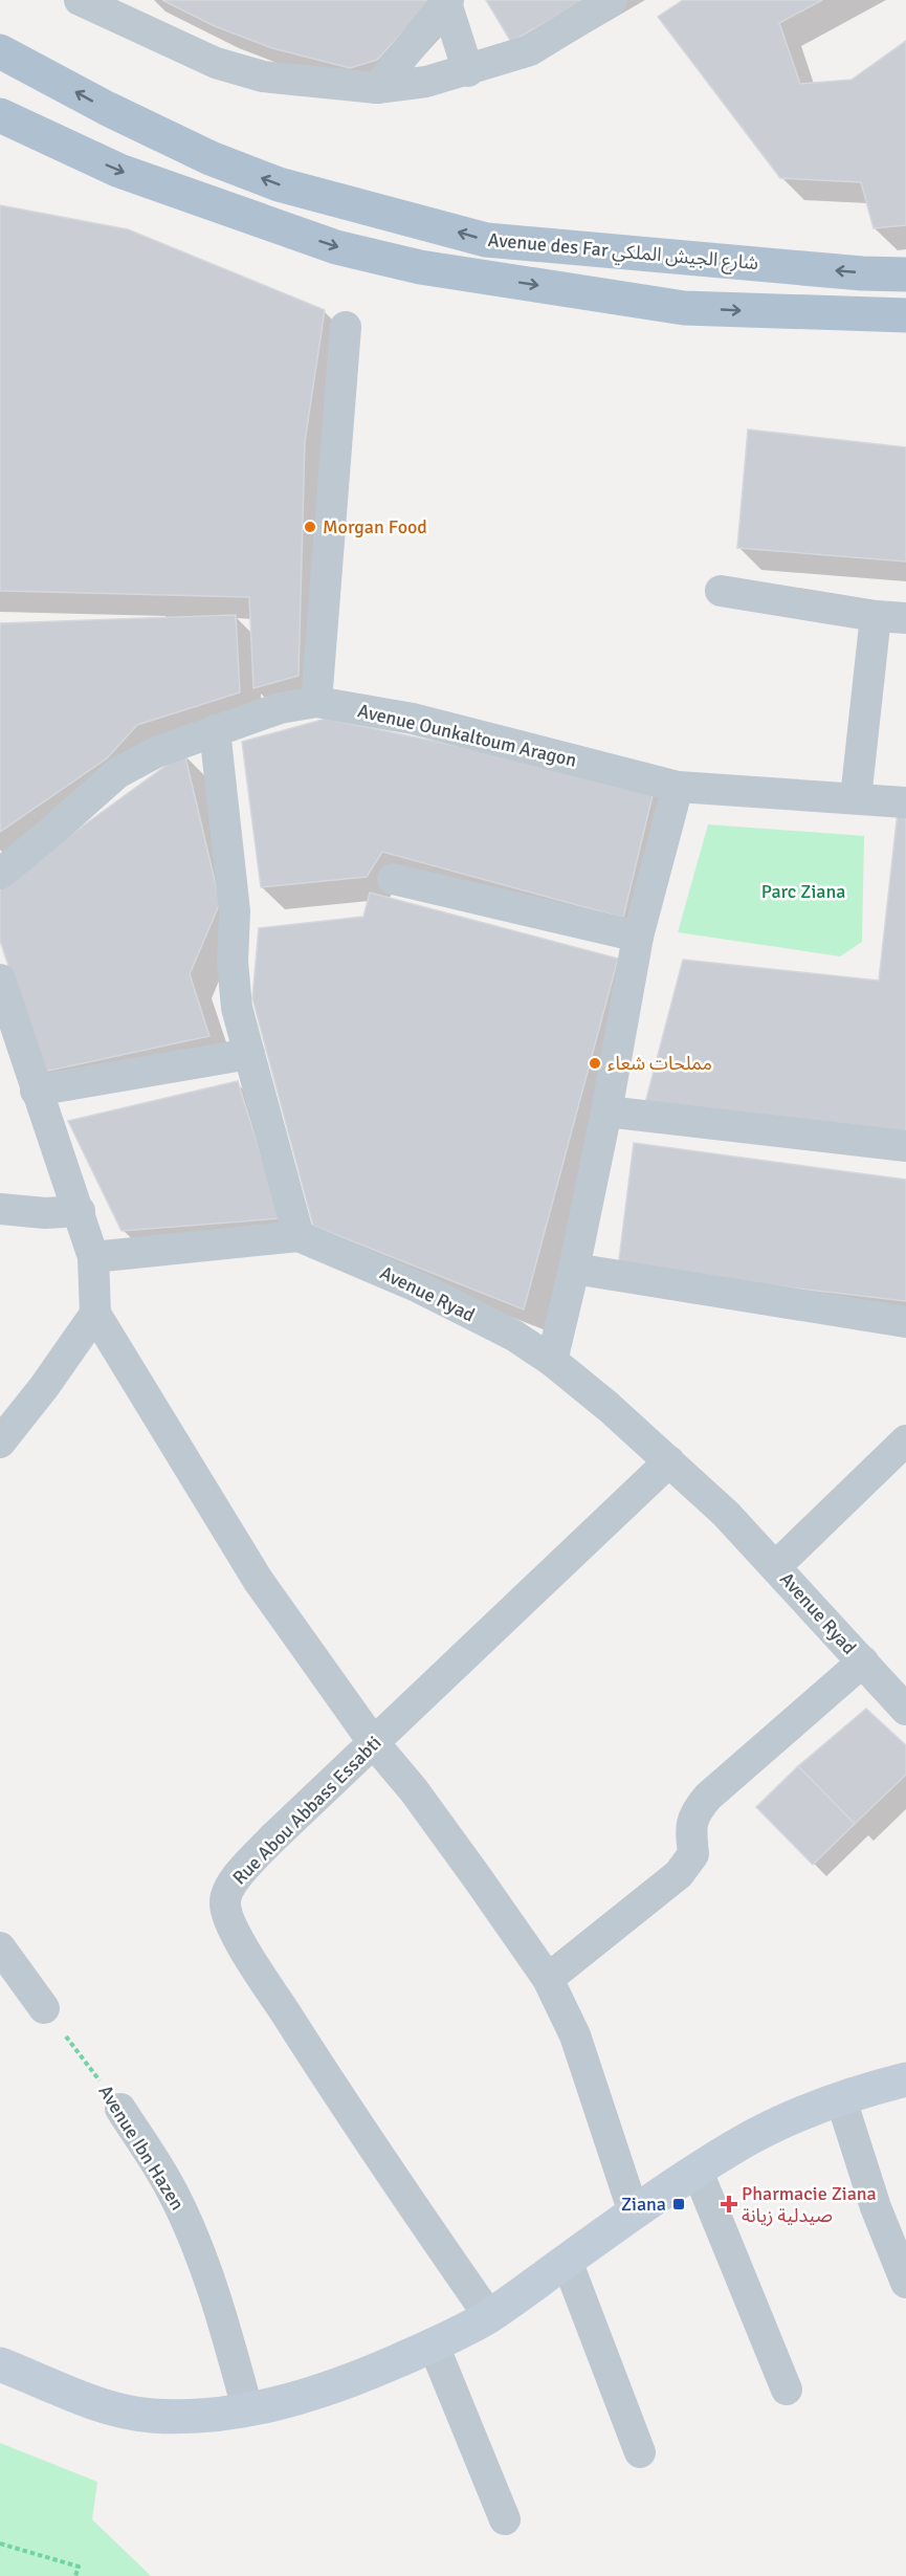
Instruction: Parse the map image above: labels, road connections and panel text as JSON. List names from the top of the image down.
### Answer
{
  "streets": {
    "main road": ["Avenue des Far شارع الجيش الملكي"],
    "street": [
      "Avenue Ounkaltoum Aragon",
      "Avenue Ryad",
      "Rue Abou Abbass Essabti",
      "Avenue Ibn Hazen"
    ]
  },
  "crossings": [
    ["Avenue Ryad", "Rue Abou Abbass Essabti"]
  ],
  "parks": ["Parc Ziana"],
  "places": {
    "other": ["Morgan Food", "مملحات شعاء"],
    "transit": ["Ziana"],
    "health": ["Pharmacie Ziana صيدلية زيانة"]
  }
}
